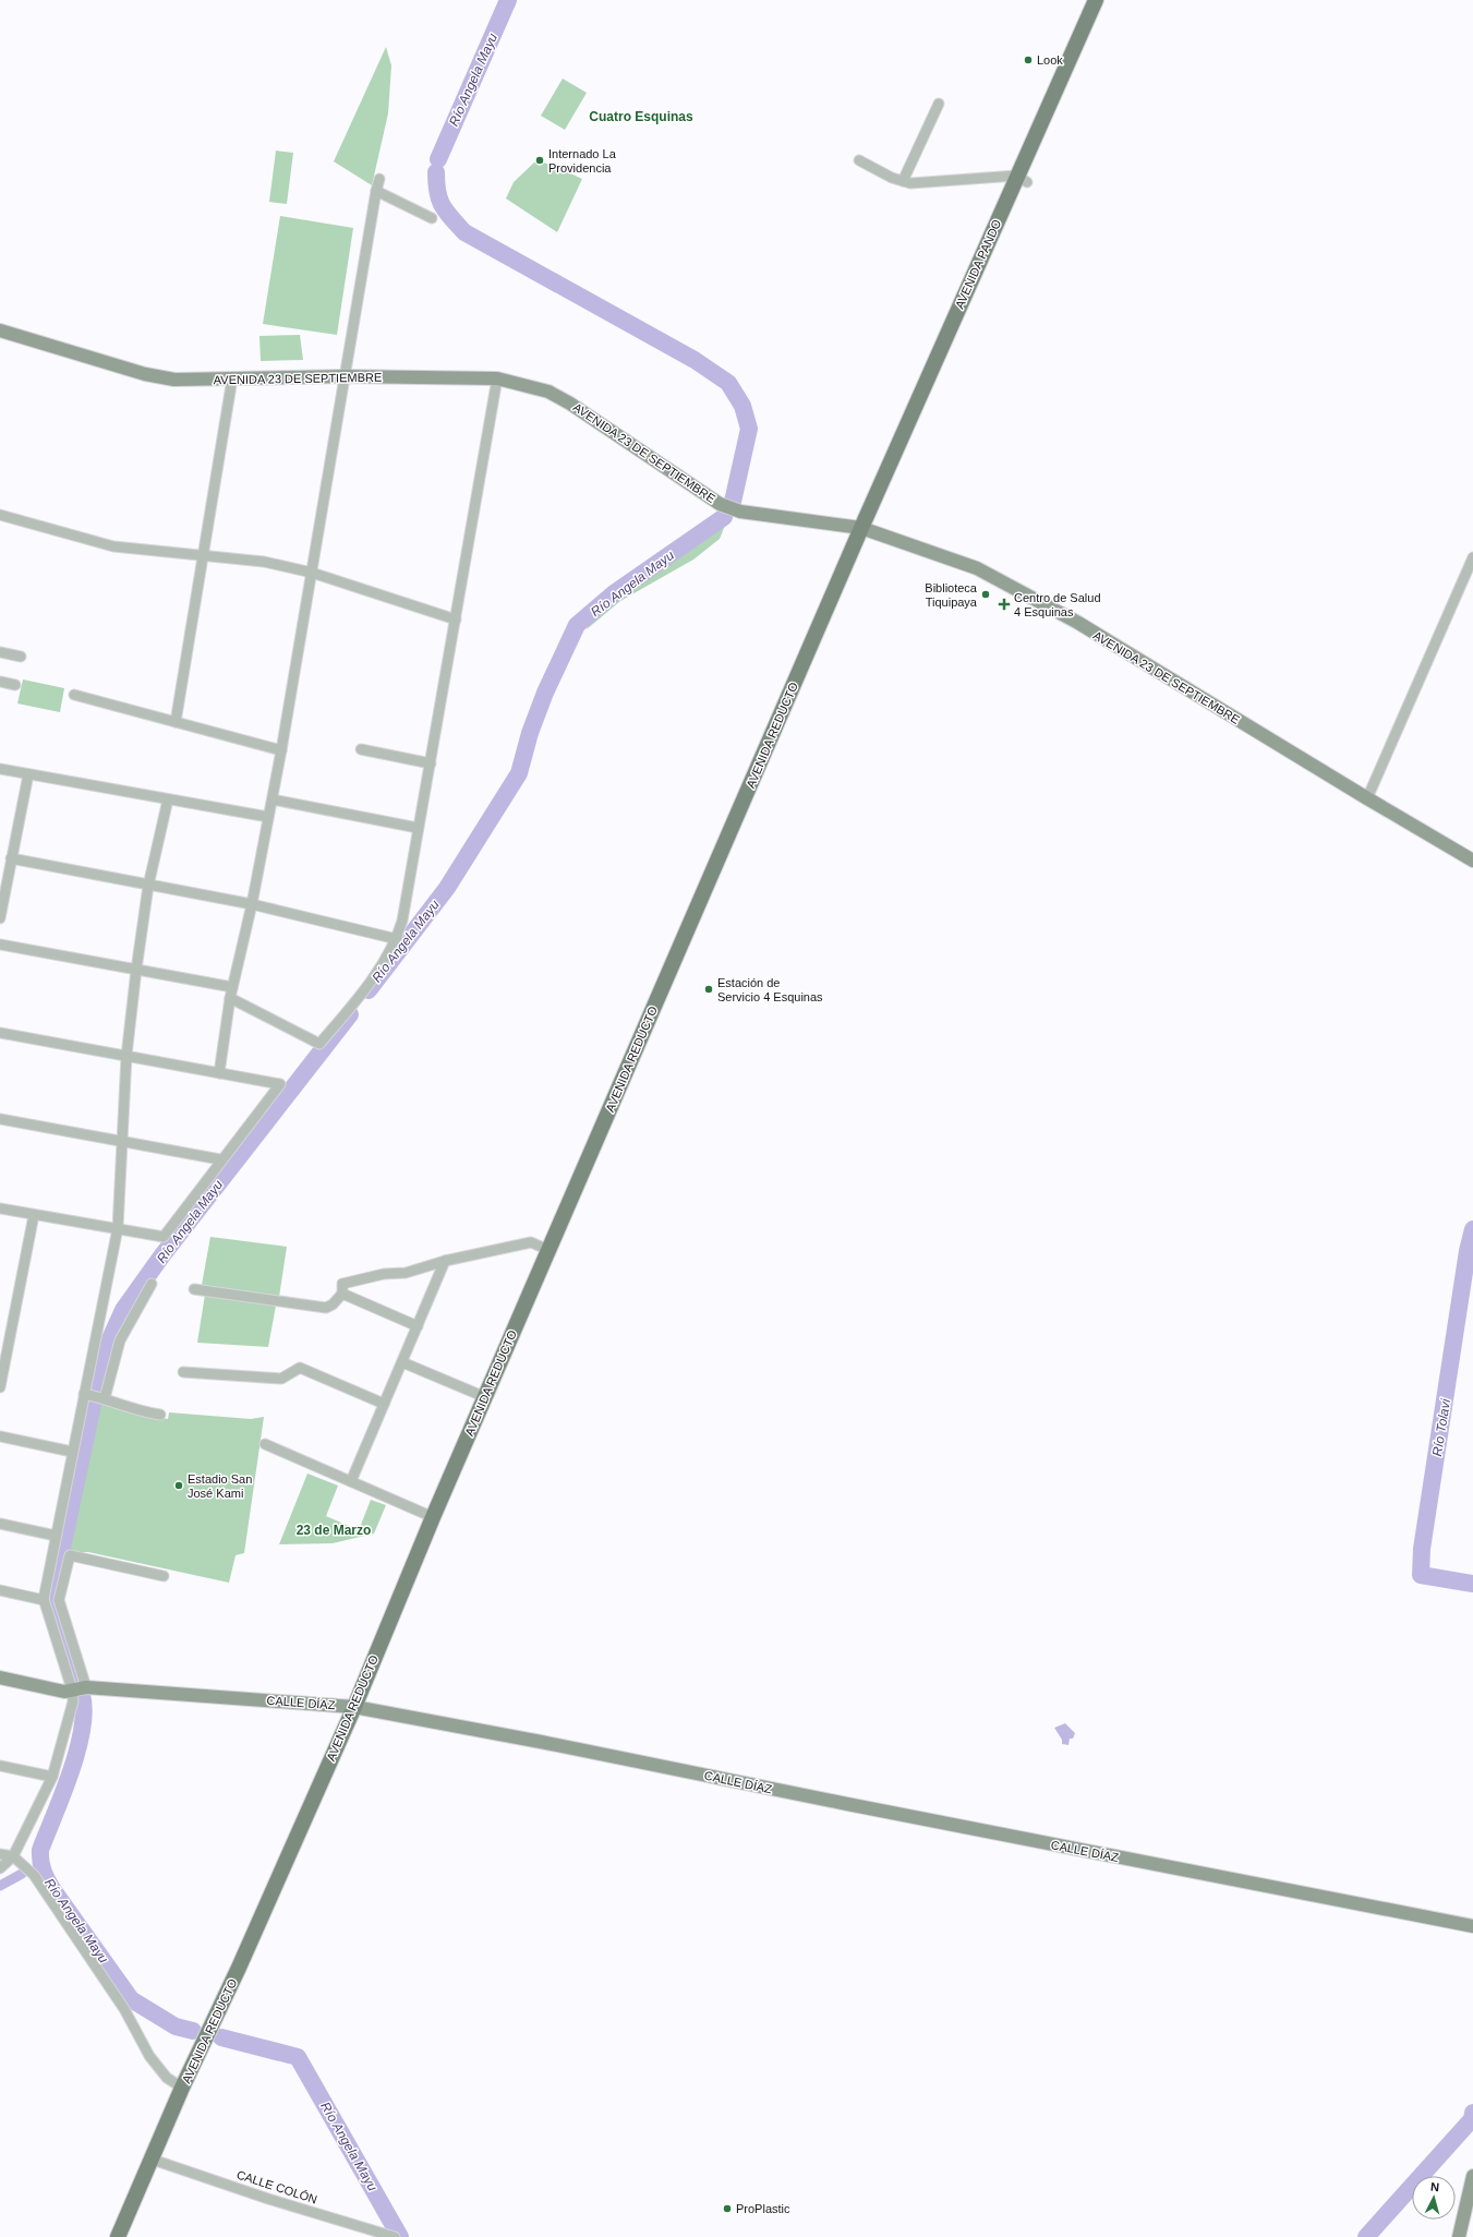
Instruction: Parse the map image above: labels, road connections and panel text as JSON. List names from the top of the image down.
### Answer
{
  "streets": {
    "main road": [
      "AVENIDA PANDO",
      "AVENIDA 23 DE SEPTIEMBRE",
      "AVENIDA REDUCTO",
      "CALLE DÍAZ"
    ],
    "street": ["CALLE COLÓN"]
  },
  "crossings": [
    ["AVENIDA PANDO", "AVENIDA 23 DE SEPTIEMBRE"],
    ["AVENIDA PANDO", "AVENIDA REDUCTO"],
    ["AVENIDA 23 DE SEPTIEMBRE", "AVENIDA REDUCTO"],
    ["AVENIDA REDUCTO", "CALLE DÍAZ"],
    ["AVENIDA REDUCTO", "CALLE COLÓN"]
  ],
  "districts": ["Cuatro Esquinas", "23 de Marzo"],
  "water": ["Río Angela Mayu", "Río Tolavi"],
  "places": {
    "other": [
      "Look",
      "Internado La Providencia",
      "Biblioteca Tiquipaya",
      "Estación de Servicio 4 Esquinas",
      "Estadio San José Kami",
      "ProPlastic"
    ],
    "health": ["Centro de Salud 4 Esquinas"]
  },
  "north": "top"
}
